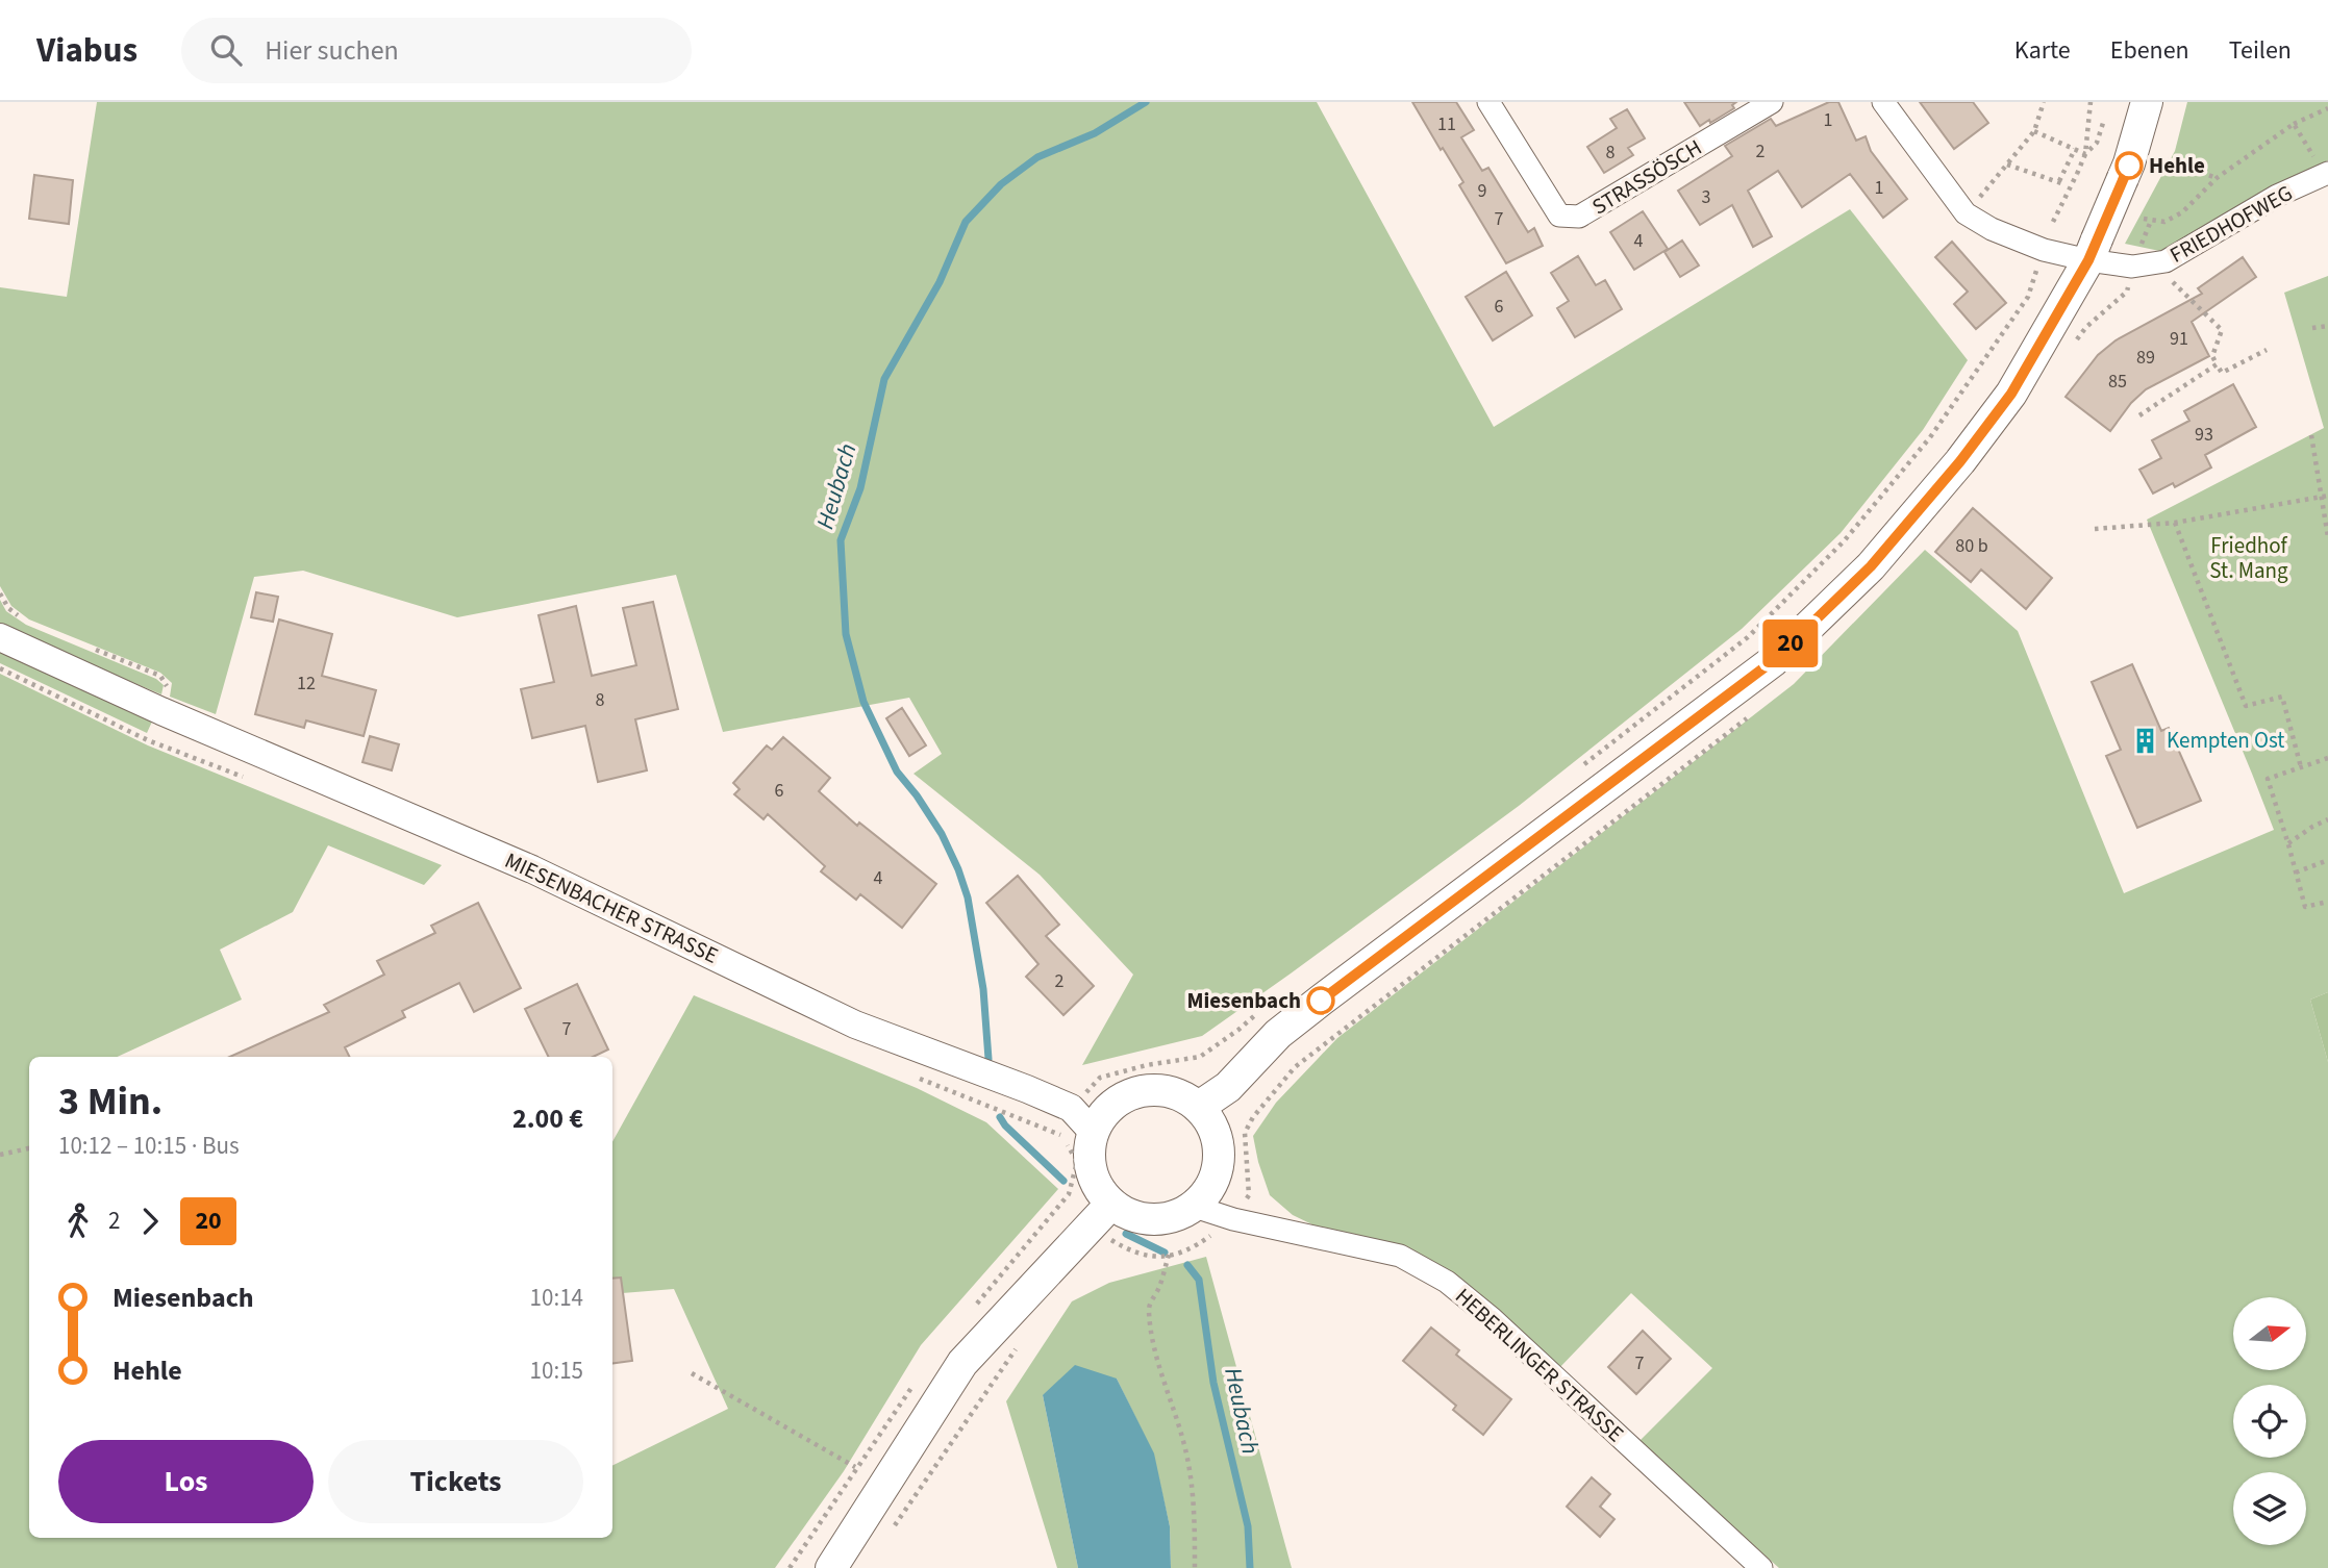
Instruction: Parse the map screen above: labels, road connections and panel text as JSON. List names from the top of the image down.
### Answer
{
  "streets": {
    "street": [
      "STRASSÖSCH",
      "FRIEDHOFWEG",
      "MIESENBACHER STRASSE",
      "HEBERLINGER STRASSE"
    ]
  },
  "crossings": [
    ["MIESENBACHER STRASSE", "HEBERLINGER STRASSE"]
  ],
  "water": ["Heubach"],
  "parks": ["Friedhof St. Mang"],
  "places": {
    "other": ["Hehle", "Miesenbach"],
    "building": ["Kempten Ost"]
  },
  "lines": ["bus line 20"],
  "house_numbers": [
    "1",
    "11",
    "2",
    "8",
    "1",
    "9",
    "3",
    "7",
    "4",
    "6",
    "91",
    "89",
    "85",
    "93",
    "80 b",
    "12",
    "8",
    "6",
    "4",
    "2",
    "7",
    "7"
  ],
  "north": "right",
  "page": {
    "header": "Viabus",
    "search": "Hier suchen",
    "nav": ["Karte", "Ebenen", "Teilen"],
    "on_map": "20",
    "heading": ["3 Min.", "10:12 – 10:15 · Bus", "2.00 €"],
    "legs": ["2", "20"],
    "list": [
      {
        "name": "Miesenbach",
        "value": "10:14"
      },
      {
        "name": "Hehle",
        "value": "10:15"
      }
    ],
    "buttons": ["Los", "Tickets"]
  }
}
